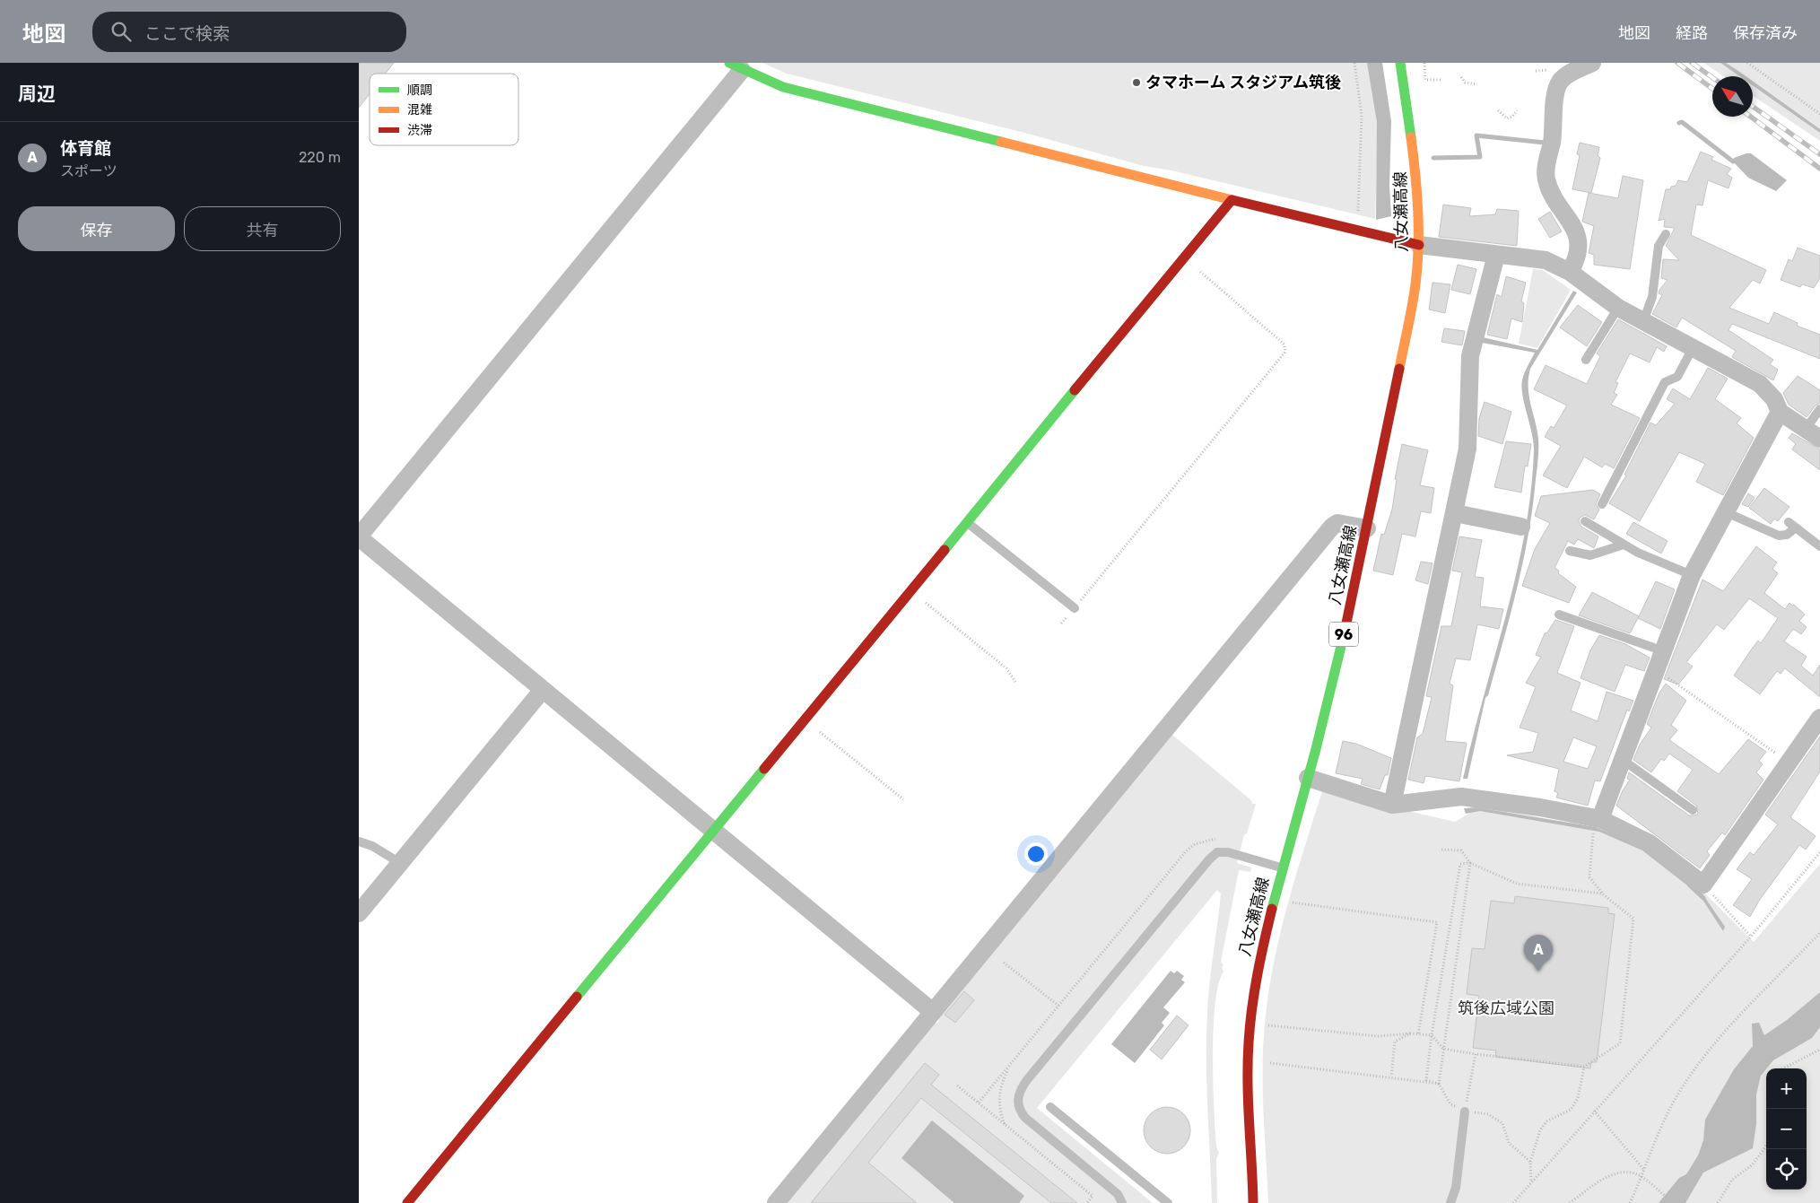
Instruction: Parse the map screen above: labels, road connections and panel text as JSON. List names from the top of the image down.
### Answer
{
  "streets": {
    "street": ["八女瀬高線", "96"]
  },
  "parks": ["筑後広域公園"],
  "places": ["タマホーム スタジアム筑後"],
  "legend": ["順調", "混雑", "渋滞"],
  "north": "top left",
  "page": {
    "header": "地図",
    "search": "ここで検索",
    "nav": ["地図", "経路", "保存済み"],
    "heading": "周辺",
    "list": [
      {
        "mark": "A",
        "name": "体育館",
        "note": "スポーツ",
        "value": "220 m"
      }
    ],
    "buttons": ["保存", "共有"],
    "pins": "A",
    "map_buttons": ["+", "−"]
  }
}
